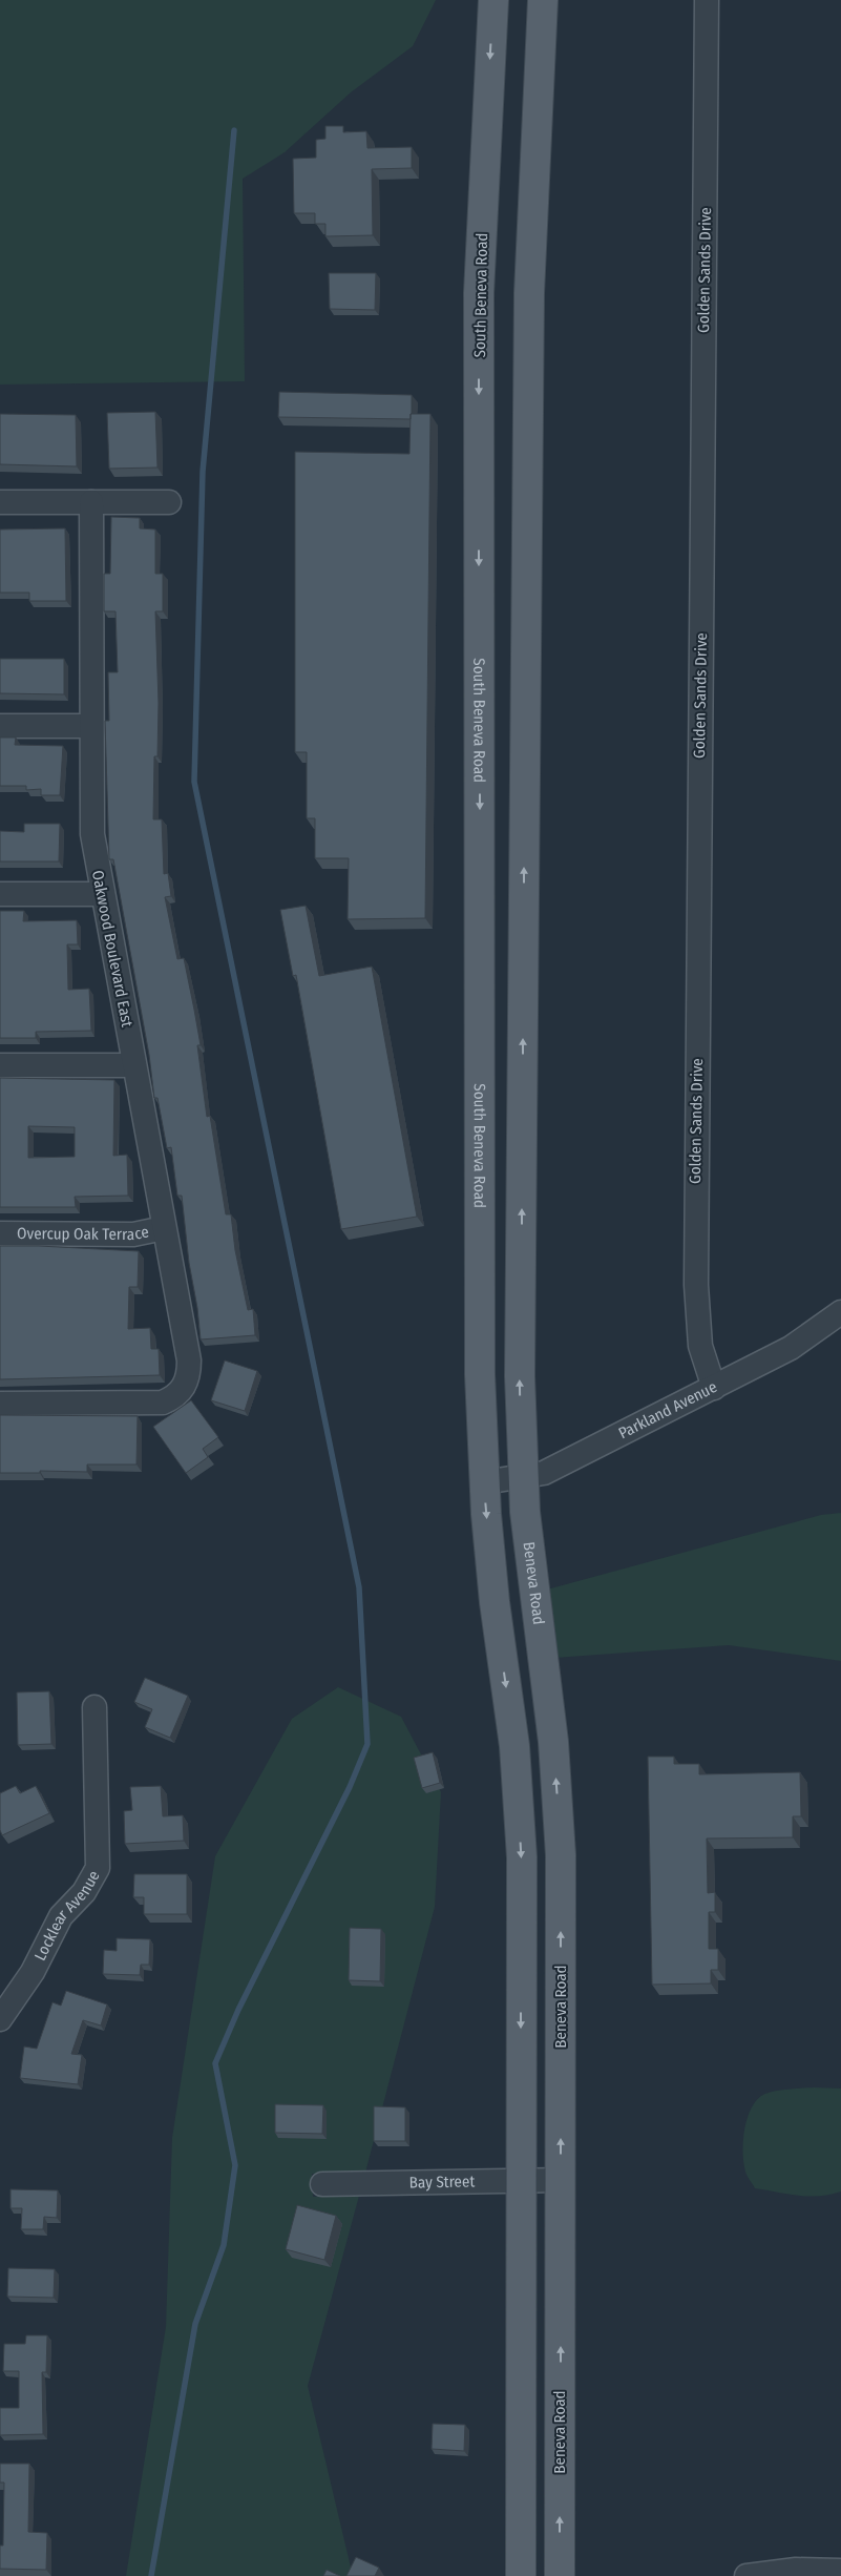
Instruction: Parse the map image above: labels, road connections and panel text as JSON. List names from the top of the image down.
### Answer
{
  "streets": {
    "main road": ["South Beneva Road", "Beneva Road"],
    "street": [
      "Golden Sands Drive",
      "Oakwood Boulevard East",
      "Overcup Oak Terrace",
      "Parkland Avenue",
      "Locklear Avenue",
      "Bay Street"
    ]
  },
  "crossings": [
    ["Golden Sands Drive", "Parkland Avenue"],
    ["South Beneva Road", "Parkland Avenue"],
    ["Oakwood Boulevard East", "Overcup Oak Terrace"],
    ["Parkland Avenue", "Beneva Road"],
    ["Beneva Road", "Bay Street"]
  ],
  "one_way": ["South Beneva Road"]
}
